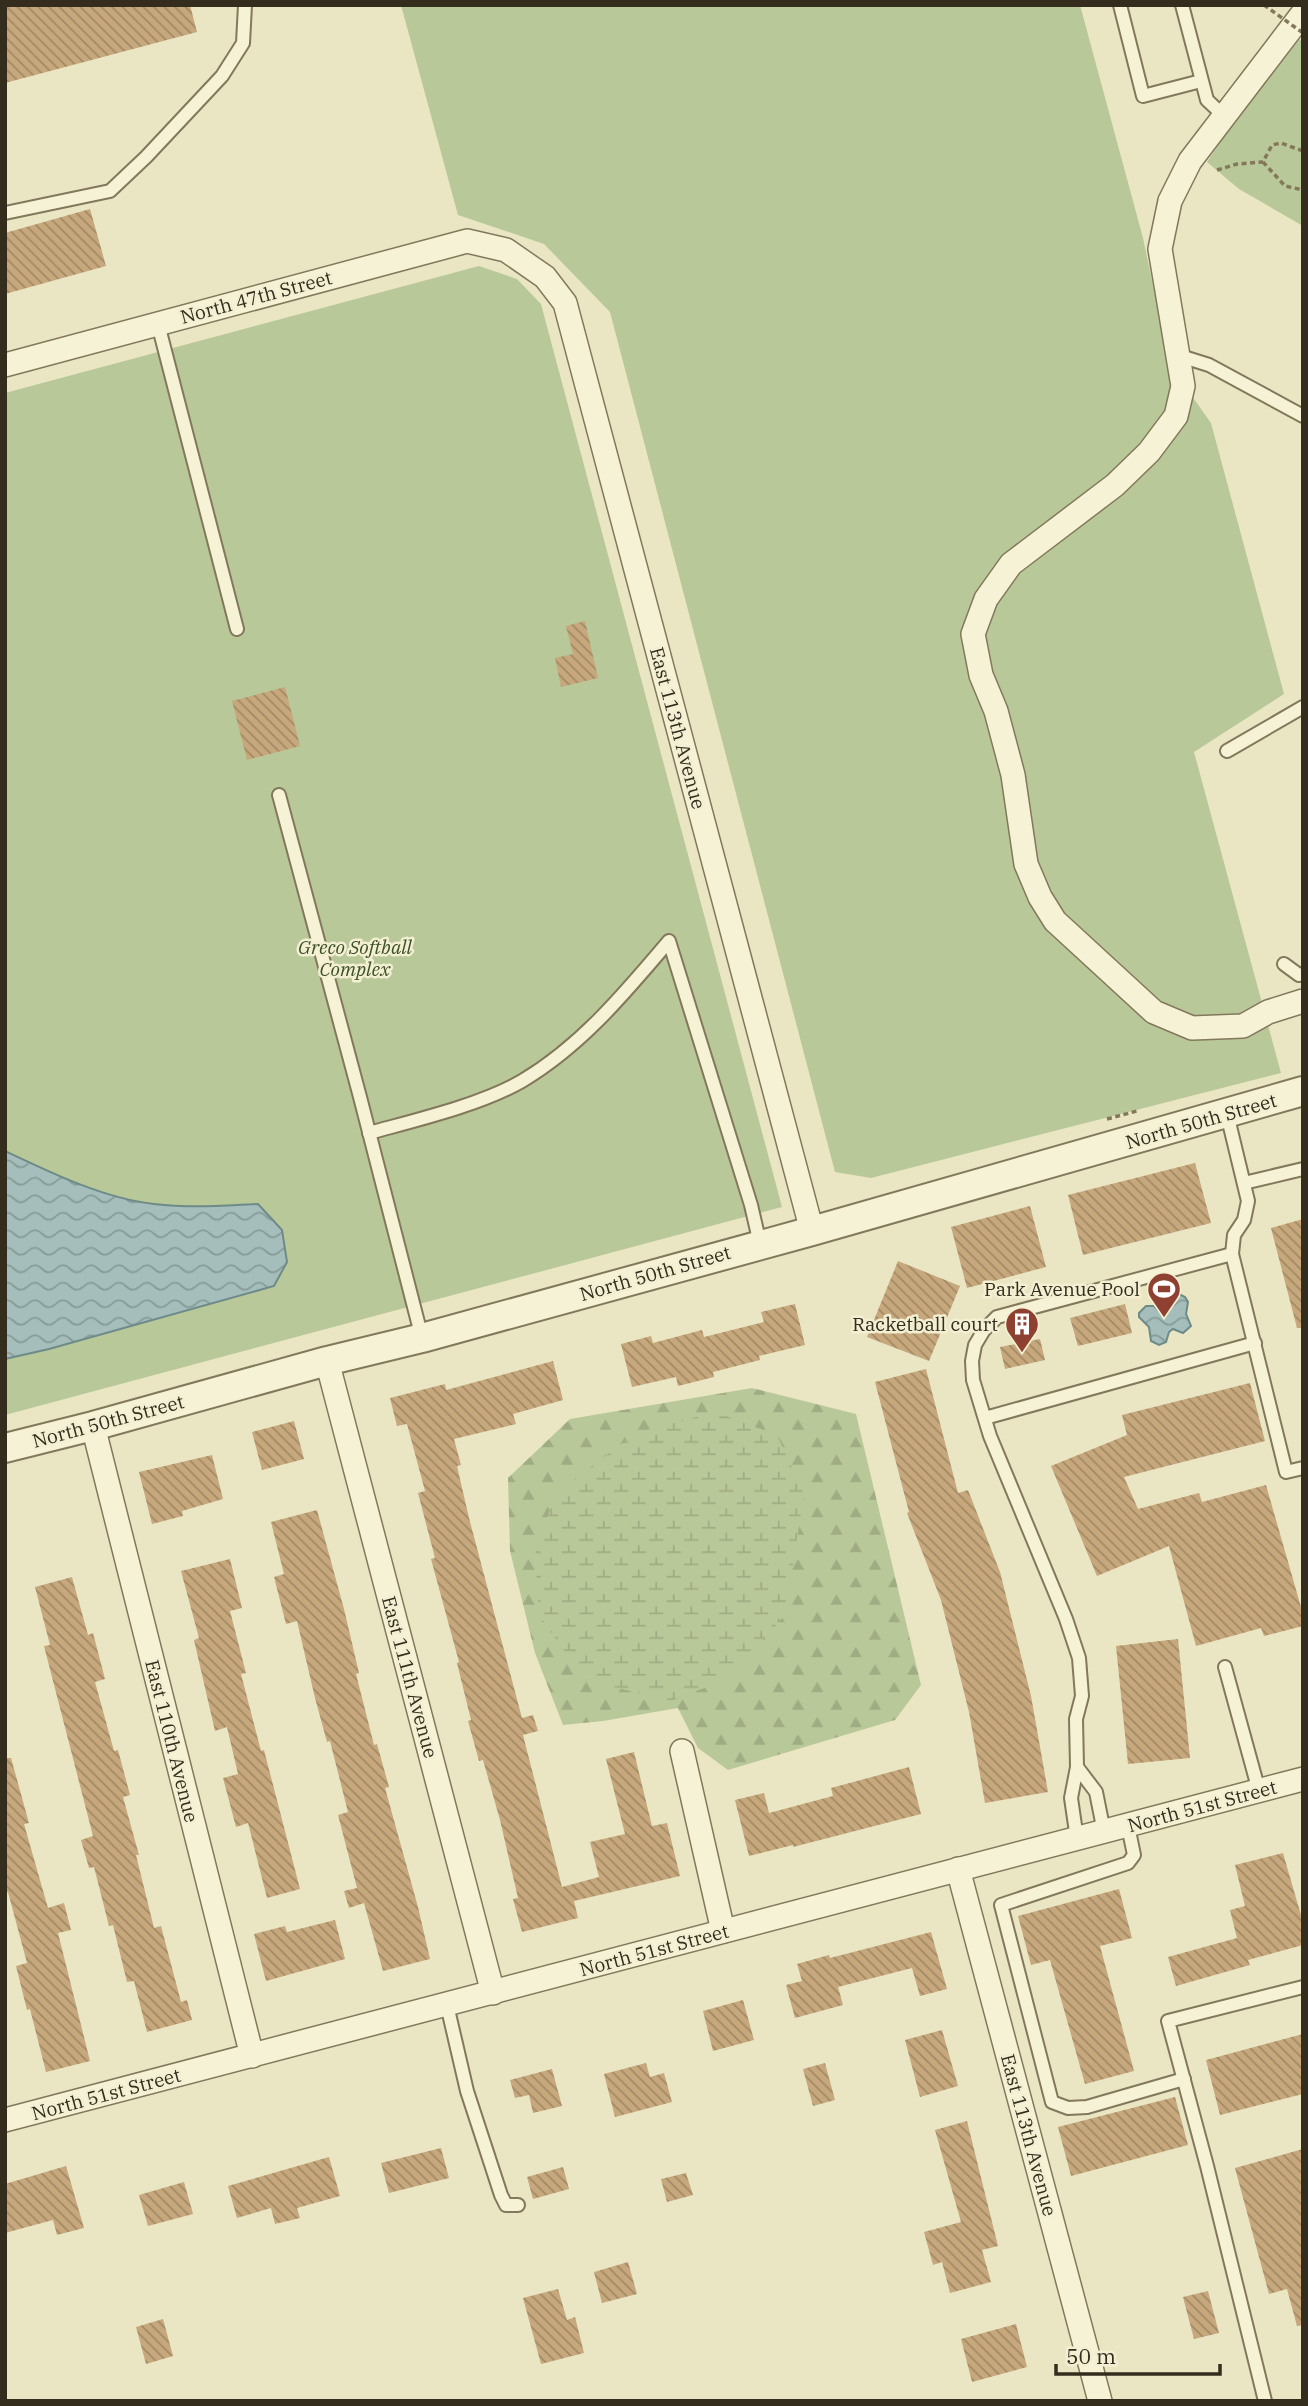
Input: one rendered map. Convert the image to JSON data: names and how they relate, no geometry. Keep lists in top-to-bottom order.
{
  "streets": {
    "street": [
      "North 47th Street",
      "East 113th Avenue",
      "North 50th Street",
      "East 111th Avenue",
      "East 110th Avenue",
      "North 51st Street"
    ]
  },
  "crossings": [
    ["North 47th Street", "East 113th Avenue"],
    ["East 113th Avenue", "North 50th Street"],
    ["East 113th Avenue", "North 51st Street"],
    ["North 50th Street", "East 111th Avenue"],
    ["North 50th Street", "East 110th Avenue"],
    ["East 111th Avenue", "North 51st Street"],
    ["East 110th Avenue", "North 51st Street"]
  ],
  "parks": ["Greco Softball Complex"],
  "places": {
    "sports": ["Park Avenue Pool"],
    "building": ["Racketball court"]
  },
  "scale_bar": "50 m"
}
